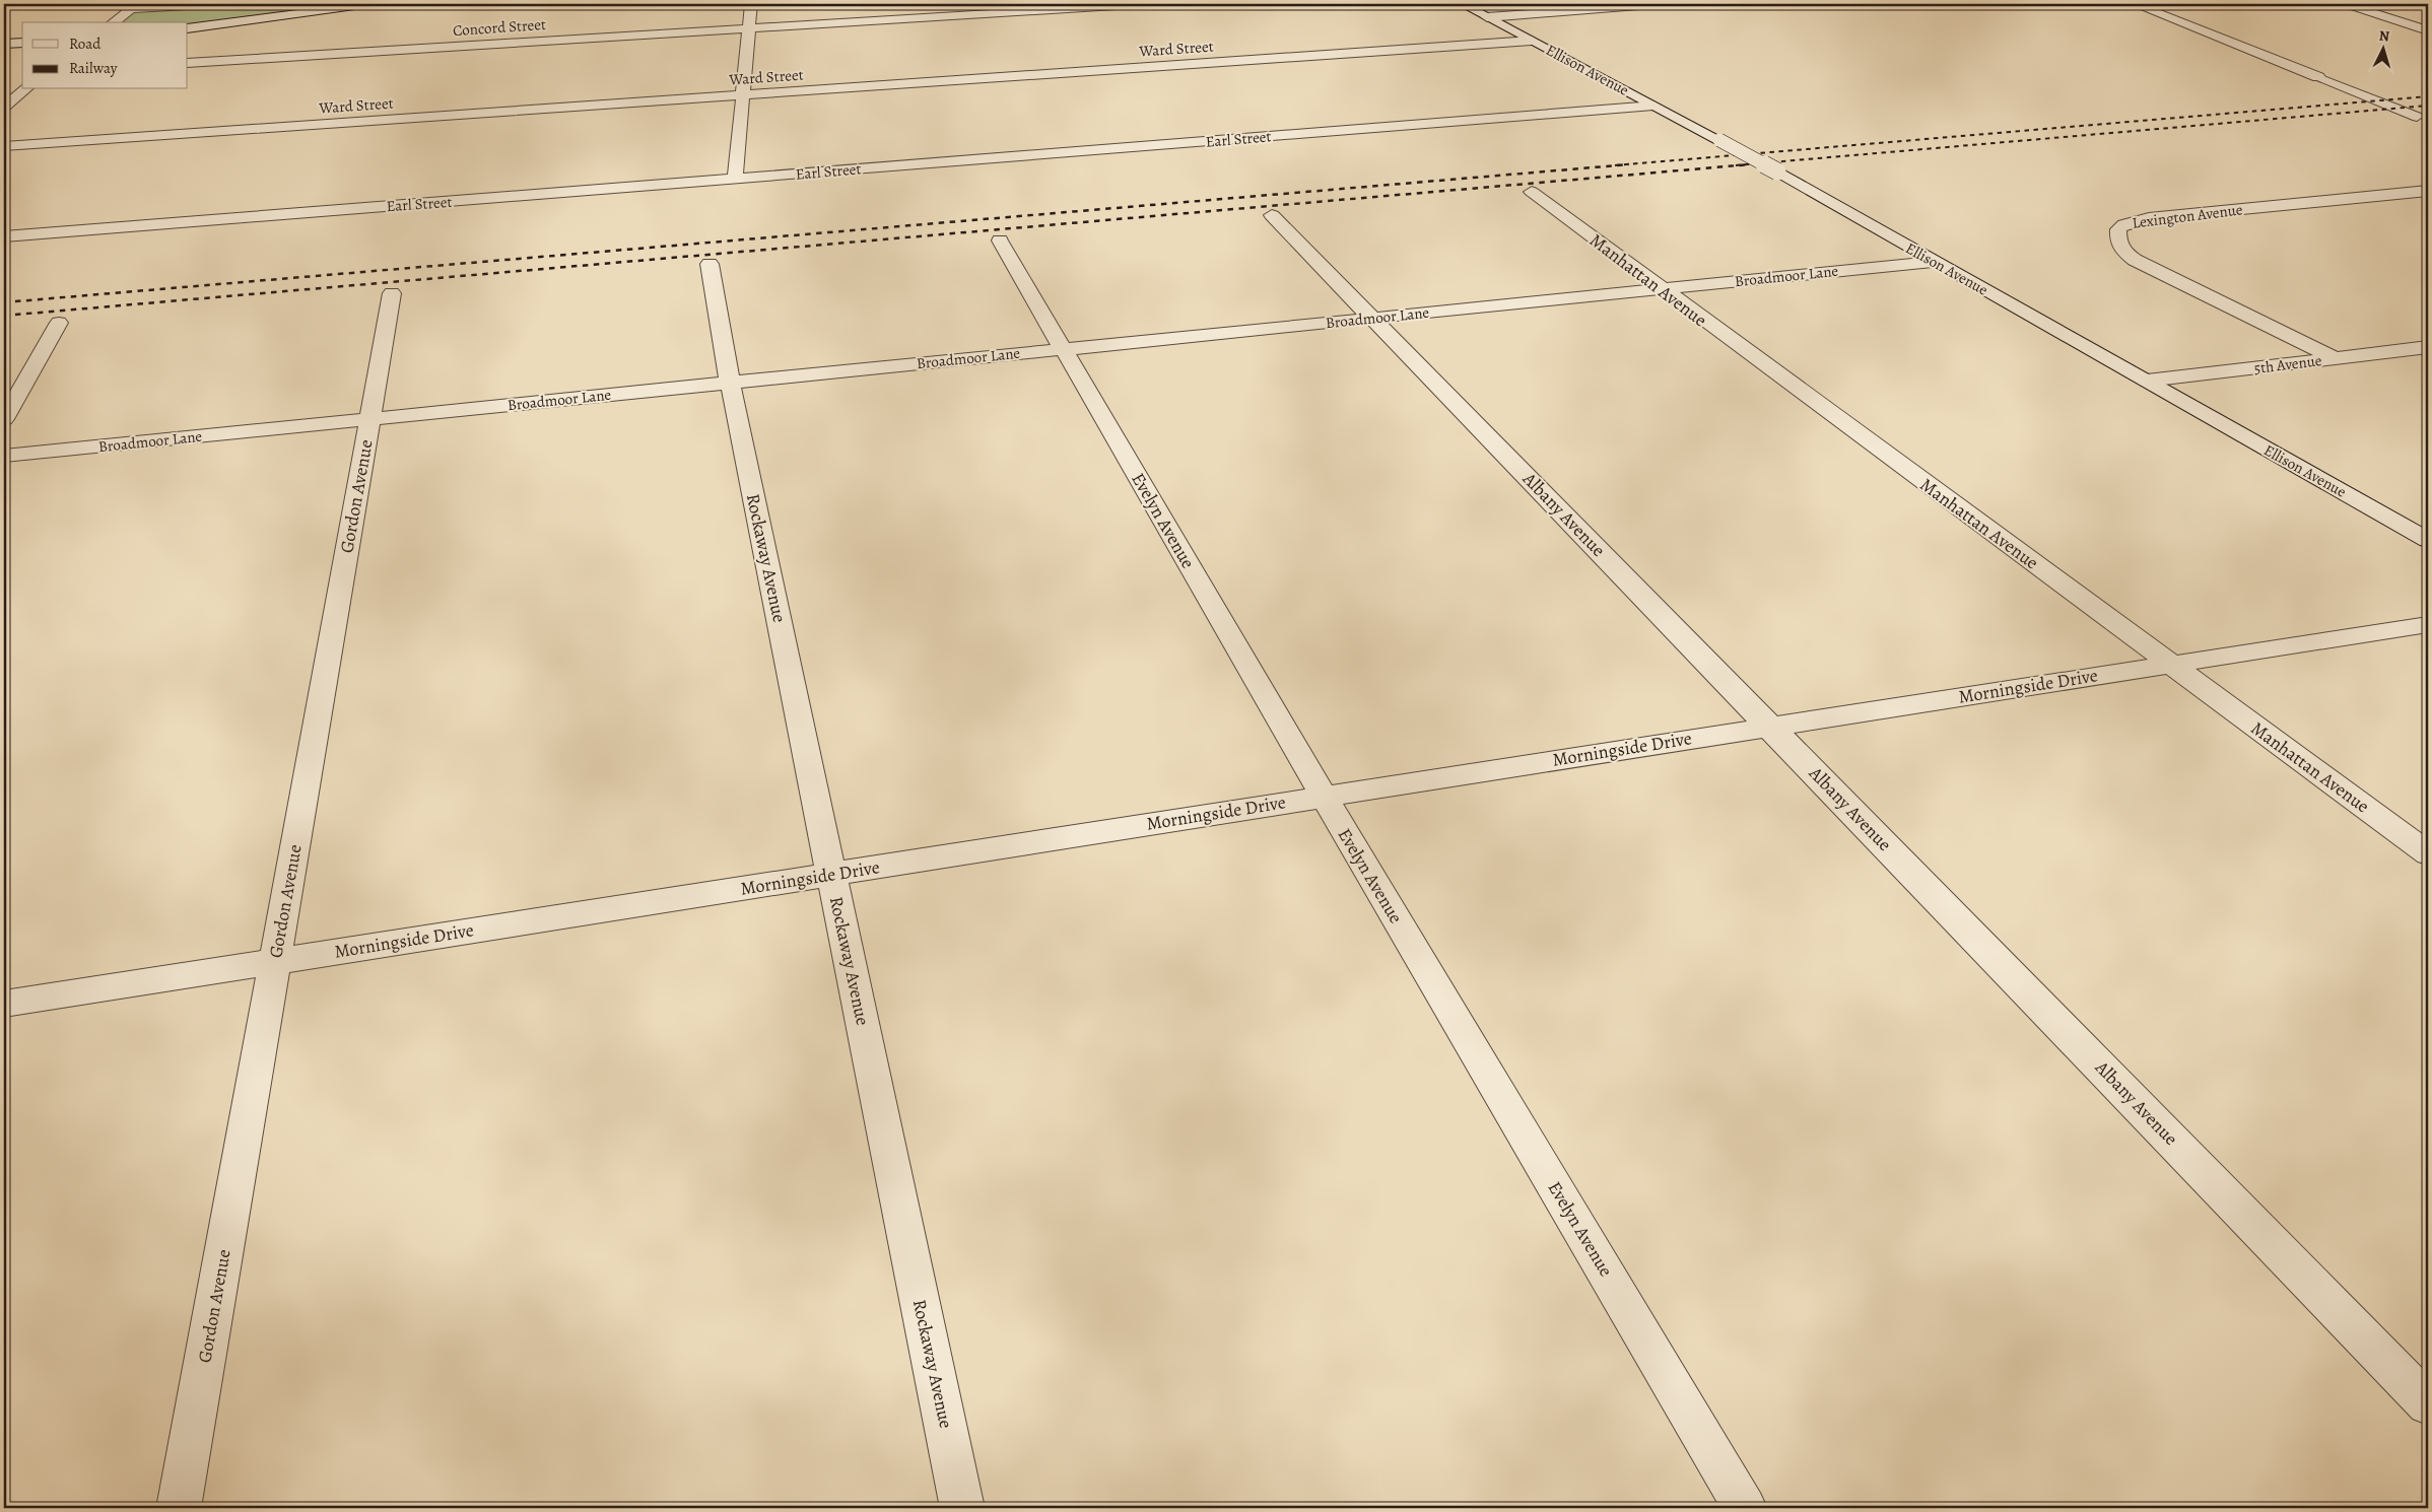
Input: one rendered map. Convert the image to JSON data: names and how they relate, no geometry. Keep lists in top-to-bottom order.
{
  "streets": {
    "street": [
      "Concord Street",
      "Ward Street",
      "Ellison Avenue",
      "Earl Street",
      "Lexington Avenue",
      "Broadmoor Lane",
      "Manhattan Avenue",
      "5th Avenue",
      "Gordon Avenue",
      "Albany Avenue",
      "Evelyn Avenue",
      "Rockaway Avenue",
      "Morningside Drive"
    ]
  },
  "crossings": [
    ["Ward Street", "Ellison Avenue"],
    ["Ellison Avenue", "Earl Street"],
    ["Ellison Avenue", "Broadmoor Lane"],
    ["Ellison Avenue", "5th Avenue"],
    ["Lexington Avenue", "5th Avenue"],
    ["Broadmoor Lane", "Manhattan Avenue"],
    ["Broadmoor Lane", "Gordon Avenue"],
    ["Broadmoor Lane", "Albany Avenue"],
    ["Broadmoor Lane", "Evelyn Avenue"],
    ["Broadmoor Lane", "Rockaway Avenue"],
    ["Manhattan Avenue", "Morningside Drive"],
    ["Gordon Avenue", "Morningside Drive"],
    ["Albany Avenue", "Morningside Drive"],
    ["Evelyn Avenue", "Morningside Drive"],
    ["Rockaway Avenue", "Morningside Drive"]
  ],
  "legend": ["Road", "Railway"],
  "north": "top"
}
